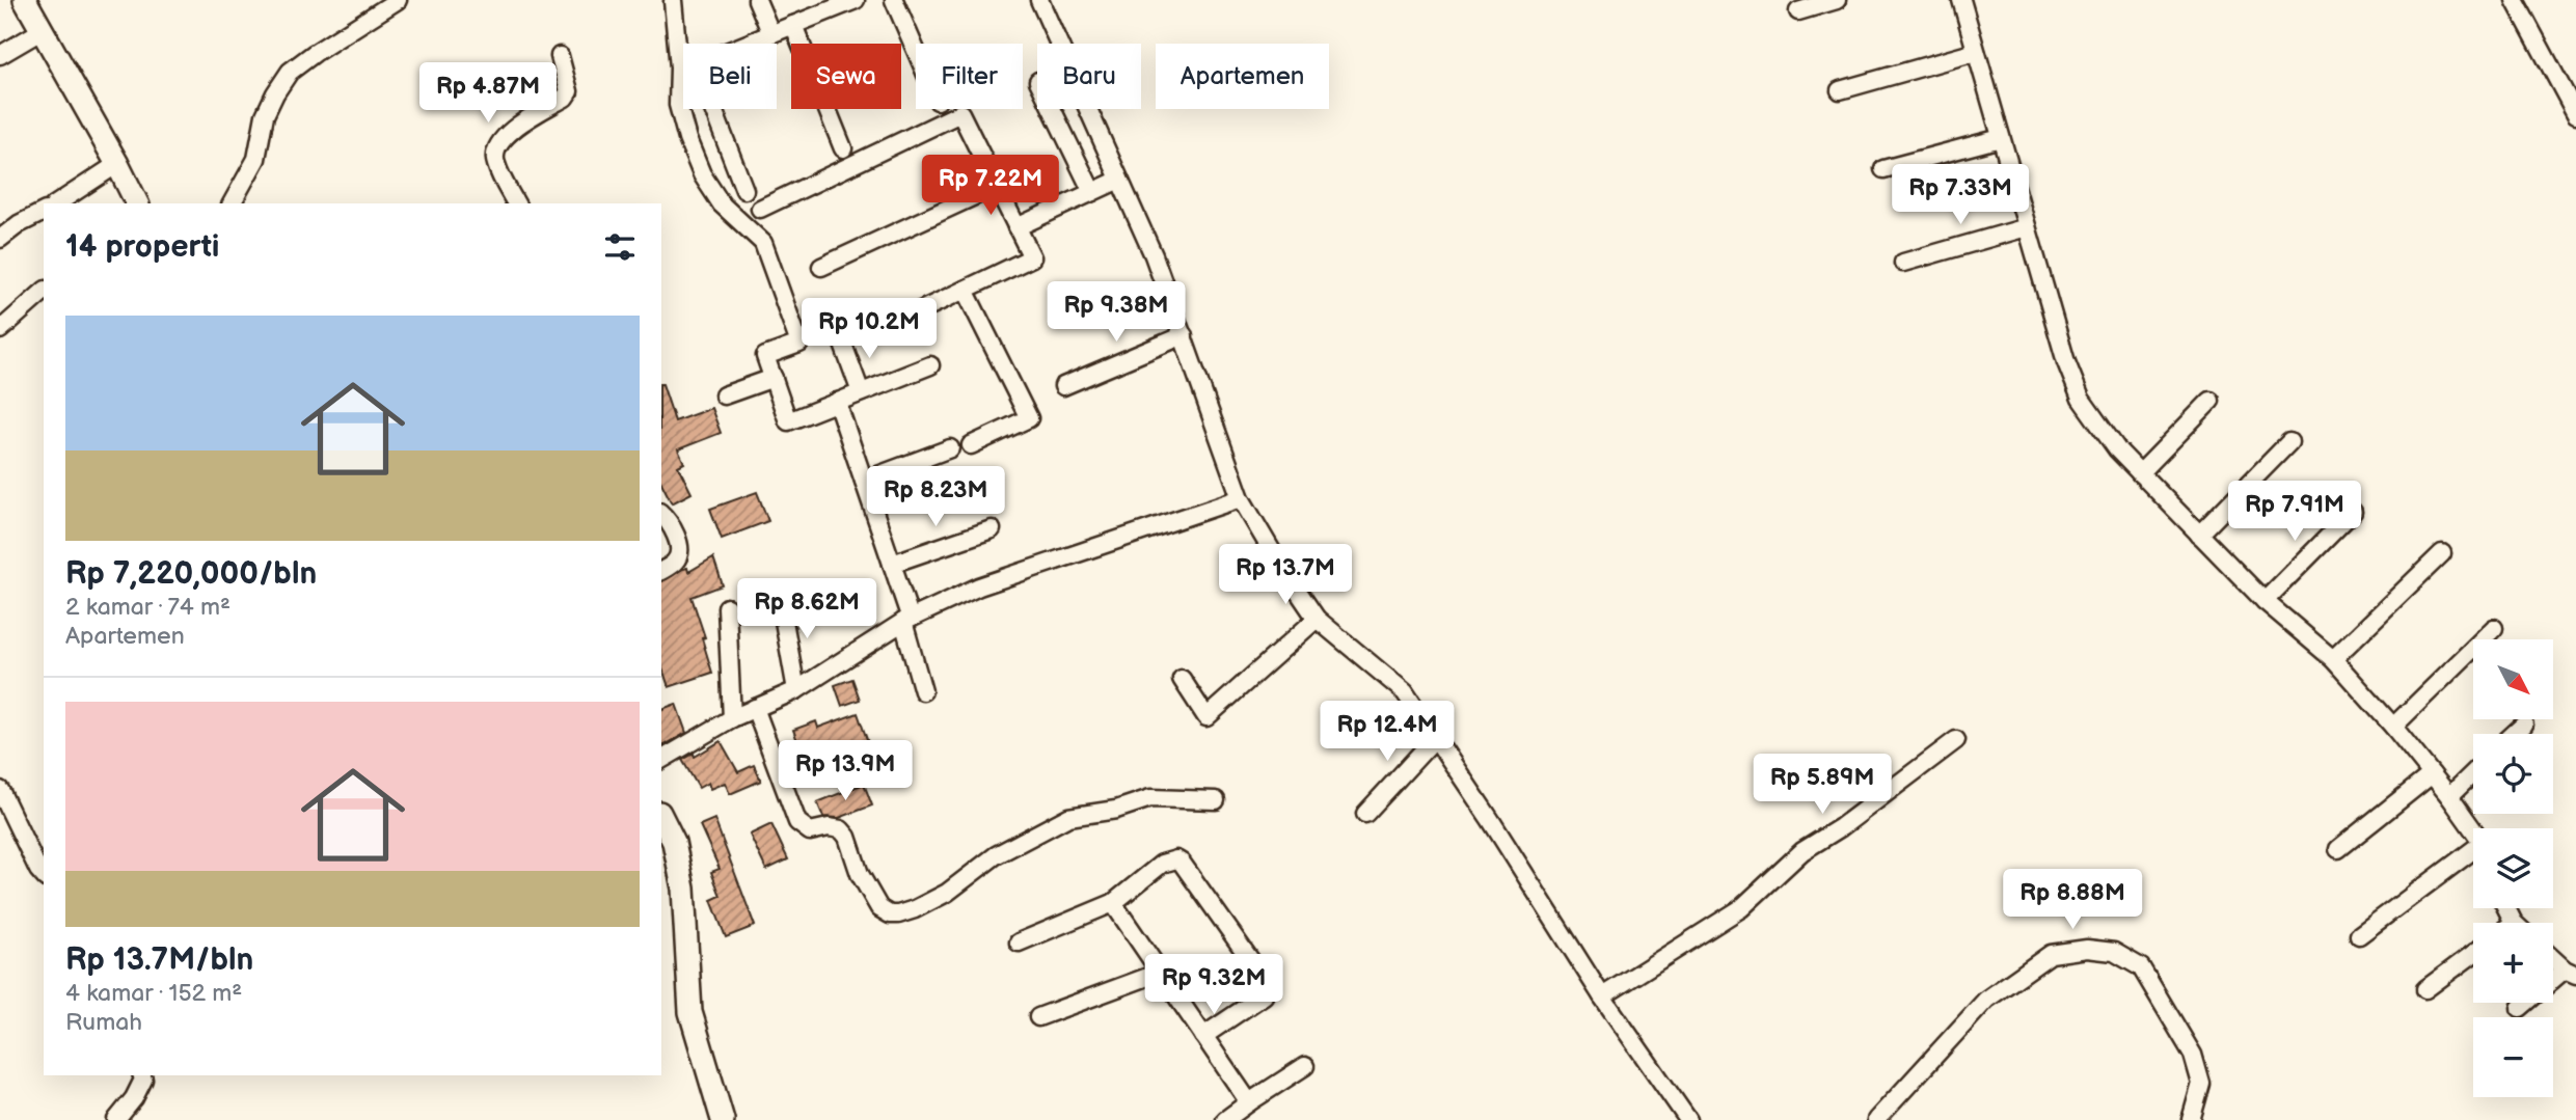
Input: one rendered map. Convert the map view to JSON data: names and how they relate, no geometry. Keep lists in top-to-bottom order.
{
  "north": "bottom right",
  "page": {
    "chip": [
      "Beli",
      "Sewa",
      "Filter",
      "Baru",
      "Apartemen"
    ],
    "price": [
      "Rp 4.87M",
      "Rp 7.22M",
      "Rp 7.33M",
      "Rp 9.38M",
      "Rp 10.2M",
      "Rp 8.23M",
      "Rp 7.91M",
      "Rp 13.7M",
      "Rp 8.62M",
      "Rp 12.4M",
      "Rp 13.9M",
      "Rp 5.89M",
      "Rp 8.88M",
      "Rp 9.32M"
    ],
    "heading": "14 properti",
    "list": [
      {
        "name": "Rp 7,220,000/bln",
        "note": "2 kamar · 74 m² · Apartemen"
      },
      {
        "name": "Rp 13.7M/bln",
        "note": "4 kamar · 152 m² · Rumah"
      }
    ],
    "map_buttons": ["+", "−"]
  }
}
